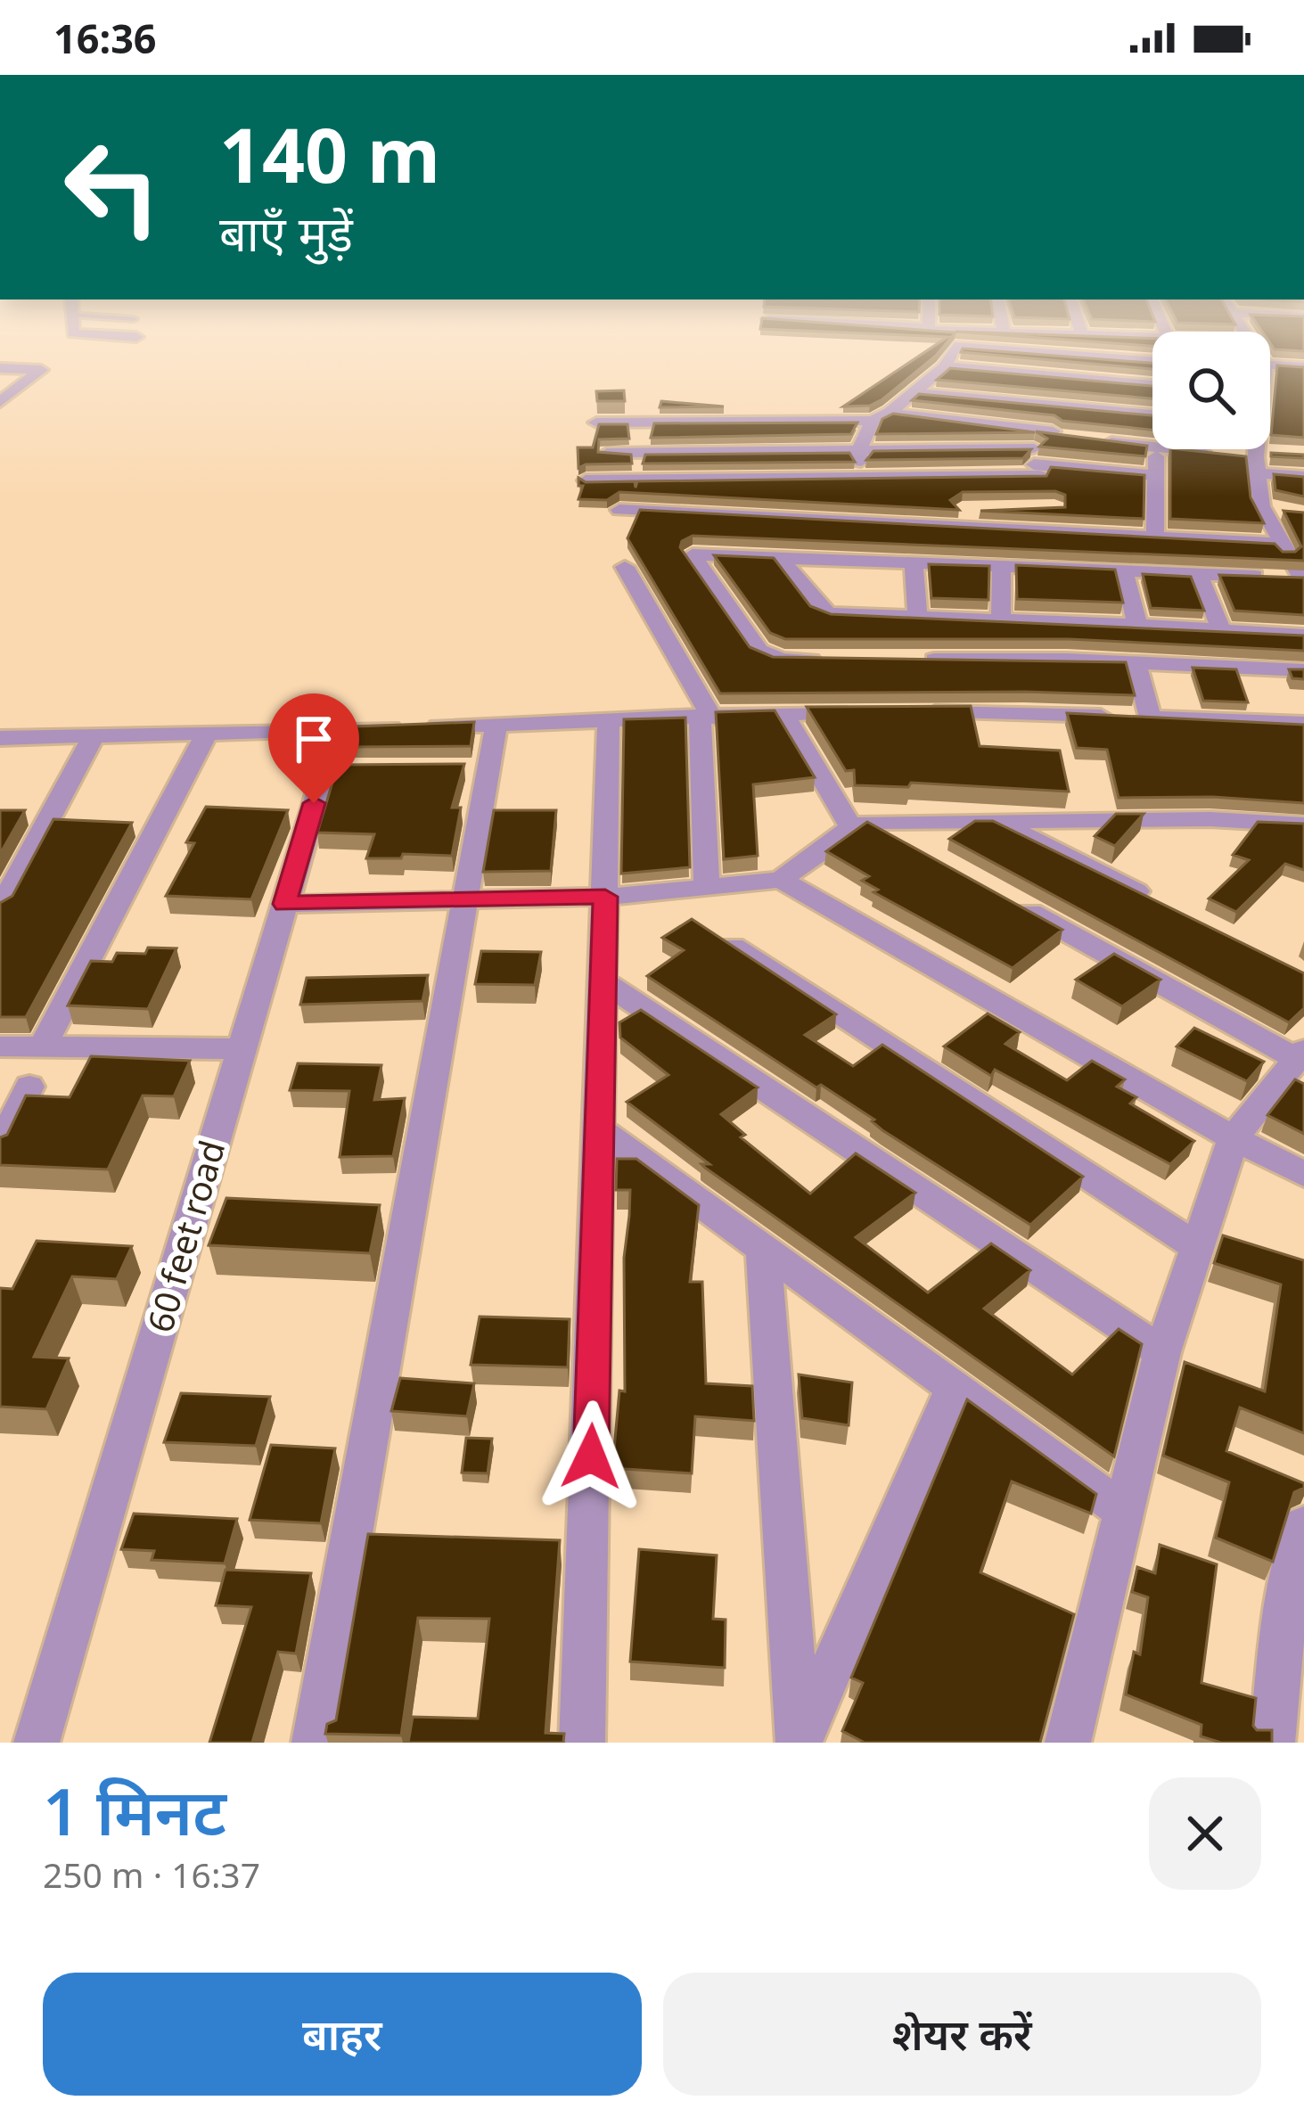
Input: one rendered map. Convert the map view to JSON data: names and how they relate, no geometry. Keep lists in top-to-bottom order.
{
  "streets": {
    "street": ["60 feet road"]
  },
  "page": {
    "status": "16:36",
    "turn": ["140 m", "बाएँ मुड़ें"],
    "heading": ["1 मिनट", "250 m · 16:37"],
    "buttons": ["बाहर", "शेयर करें"]
  }
}
